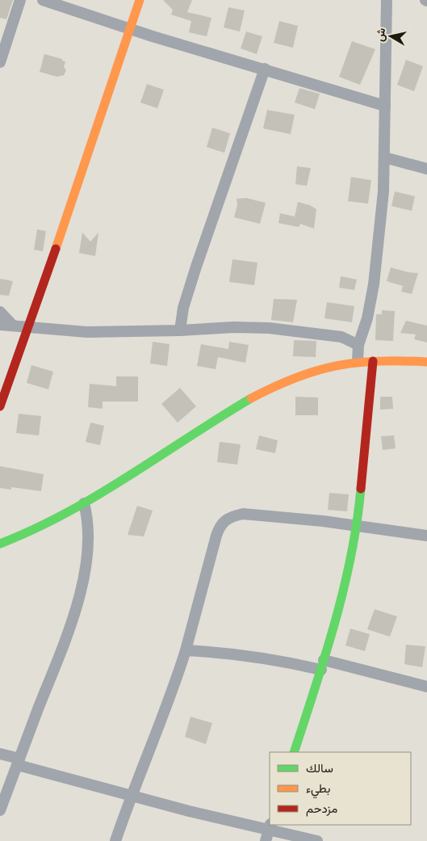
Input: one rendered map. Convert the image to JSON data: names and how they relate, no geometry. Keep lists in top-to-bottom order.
{
  "legend": ["سالك", "بطيء", "مزدحم"],
  "north": "left"
}
